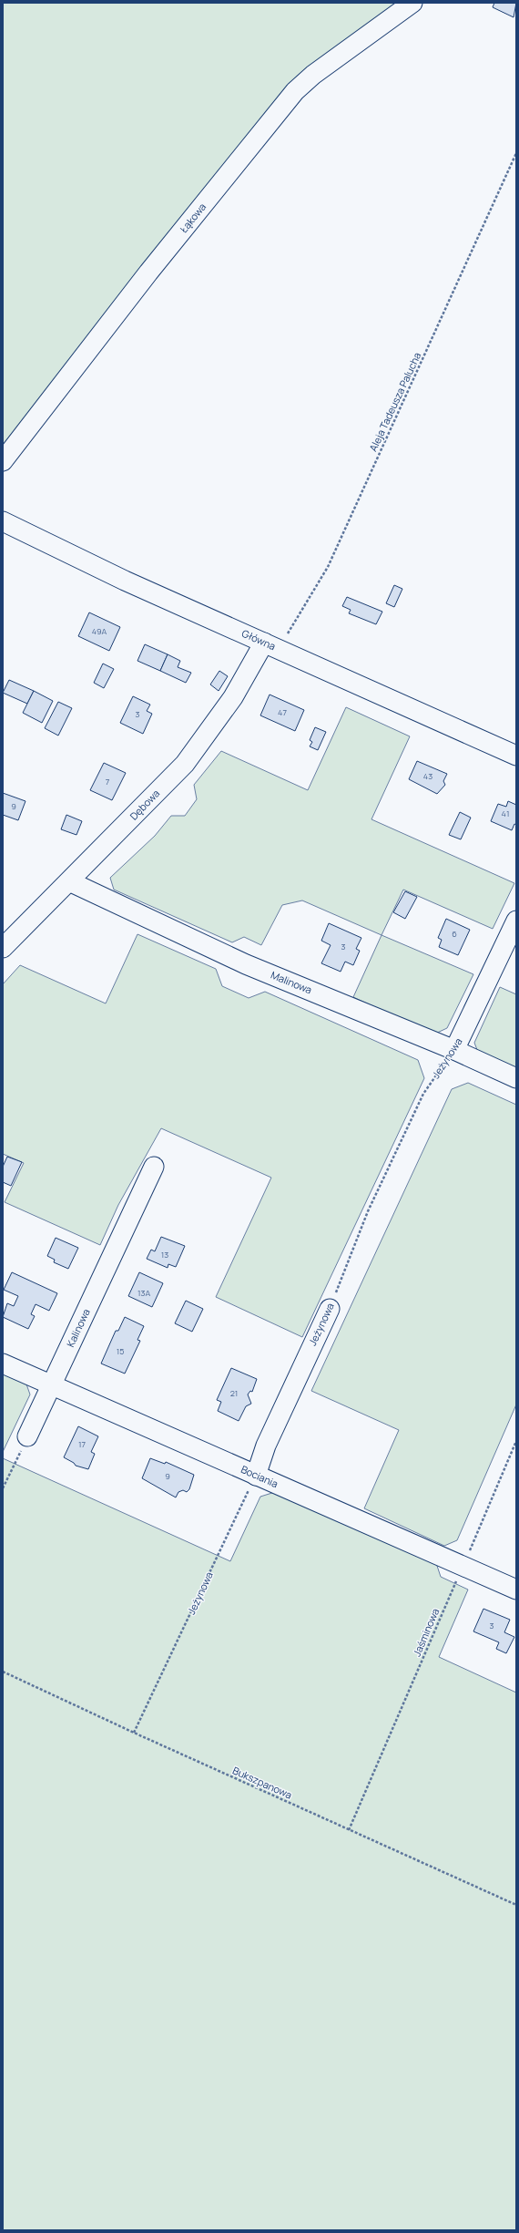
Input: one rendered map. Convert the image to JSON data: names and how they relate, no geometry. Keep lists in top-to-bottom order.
{
  "streets": {
    "street": [
      "Łąkowa",
      "Główna",
      "Dębowa",
      "Malinowa",
      "Jeżynowa",
      "Kalinowa",
      "Bociania"
    ],
    "path": ["Aleja Tadeusza Palucha", "Jaśminowa", "Bukszpanowa"]
  },
  "crossings": [
    ["Aleja Tadeusza Palucha", "Główna"],
    ["Aleja Tadeusza Palucha", "Dębowa"],
    ["Główna", "Dębowa"],
    ["Dębowa", "Malinowa"],
    ["Malinowa", "Jeżynowa"],
    ["Jeżynowa", "Bociania"],
    ["Jeżynowa", "Bukszpanowa"],
    ["Kalinowa", "Bociania"],
    ["Bociania", "Jaśminowa"],
    ["Jaśminowa", "Bukszpanowa"]
  ],
  "house_numbers": [
    "49A",
    "47",
    "3",
    "43",
    "7",
    "9",
    "41",
    "6",
    "3",
    "13",
    "13A",
    "15",
    "21",
    "17",
    "9",
    "3"
  ]
}
